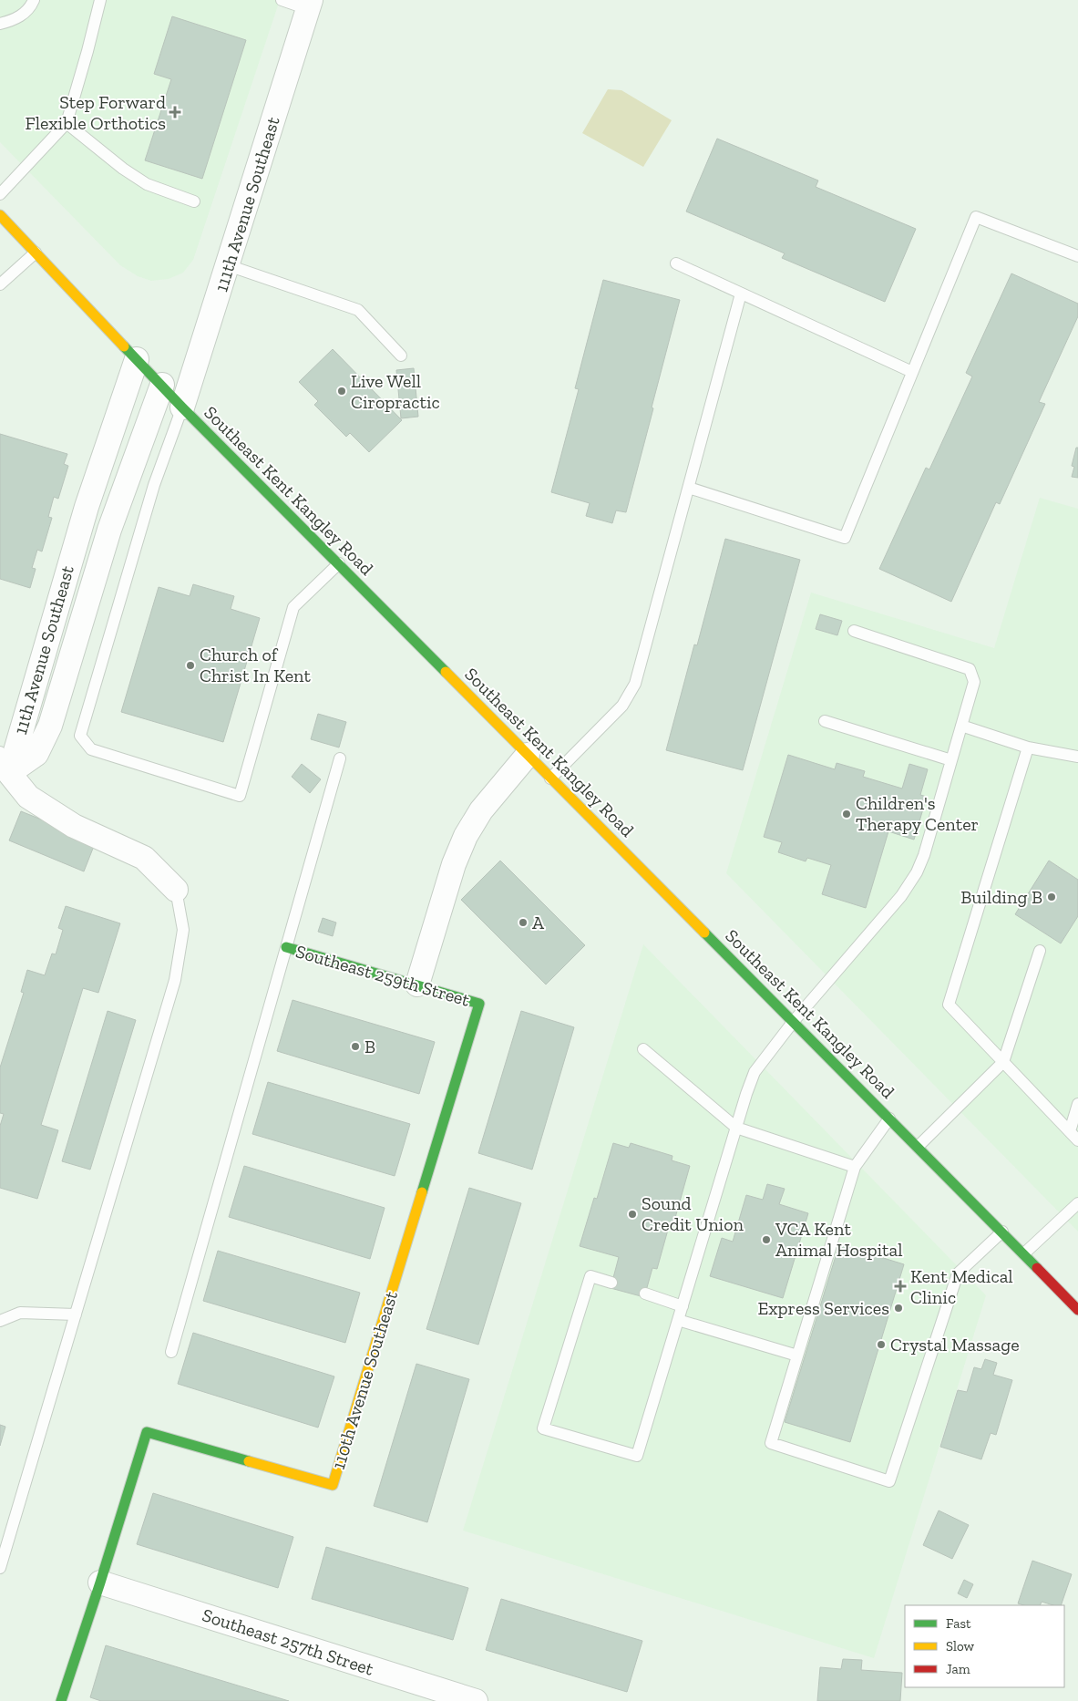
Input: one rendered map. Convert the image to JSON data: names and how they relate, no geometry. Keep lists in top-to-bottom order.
{
  "streets": {
    "main road": ["Southeast Kent Kangley Road", "Southeast 259th Street", "110th Avenue Southeast"],
    "street": ["111th Avenue Southeast", "11th Avenue Southeast", "Southeast 257th Street"]
  },
  "crossings": [
    ["111th Avenue Southeast", "Southeast Kent Kangley Road"],
    ["Southeast Kent Kangley Road", "11th Avenue Southeast"],
    ["Southeast 259th Street", "110th Avenue Southeast"],
    ["110th Avenue Southeast", "Southeast 257th Street"]
  ],
  "places": {
    "health": ["Step Forward Flexible Orthotics", "Kent Medical Clinic"],
    "other": [
      "Live Well Ciropractic",
      "Church of Christ In Kent",
      "Children's Therapy Center",
      "Building B",
      "A",
      "B",
      "Sound Credit Union",
      "VCA Kent Animal Hospital",
      "Express Services",
      "Crystal Massage"
    ]
  },
  "legend": ["Fast", "Slow", "Jam"]
}
